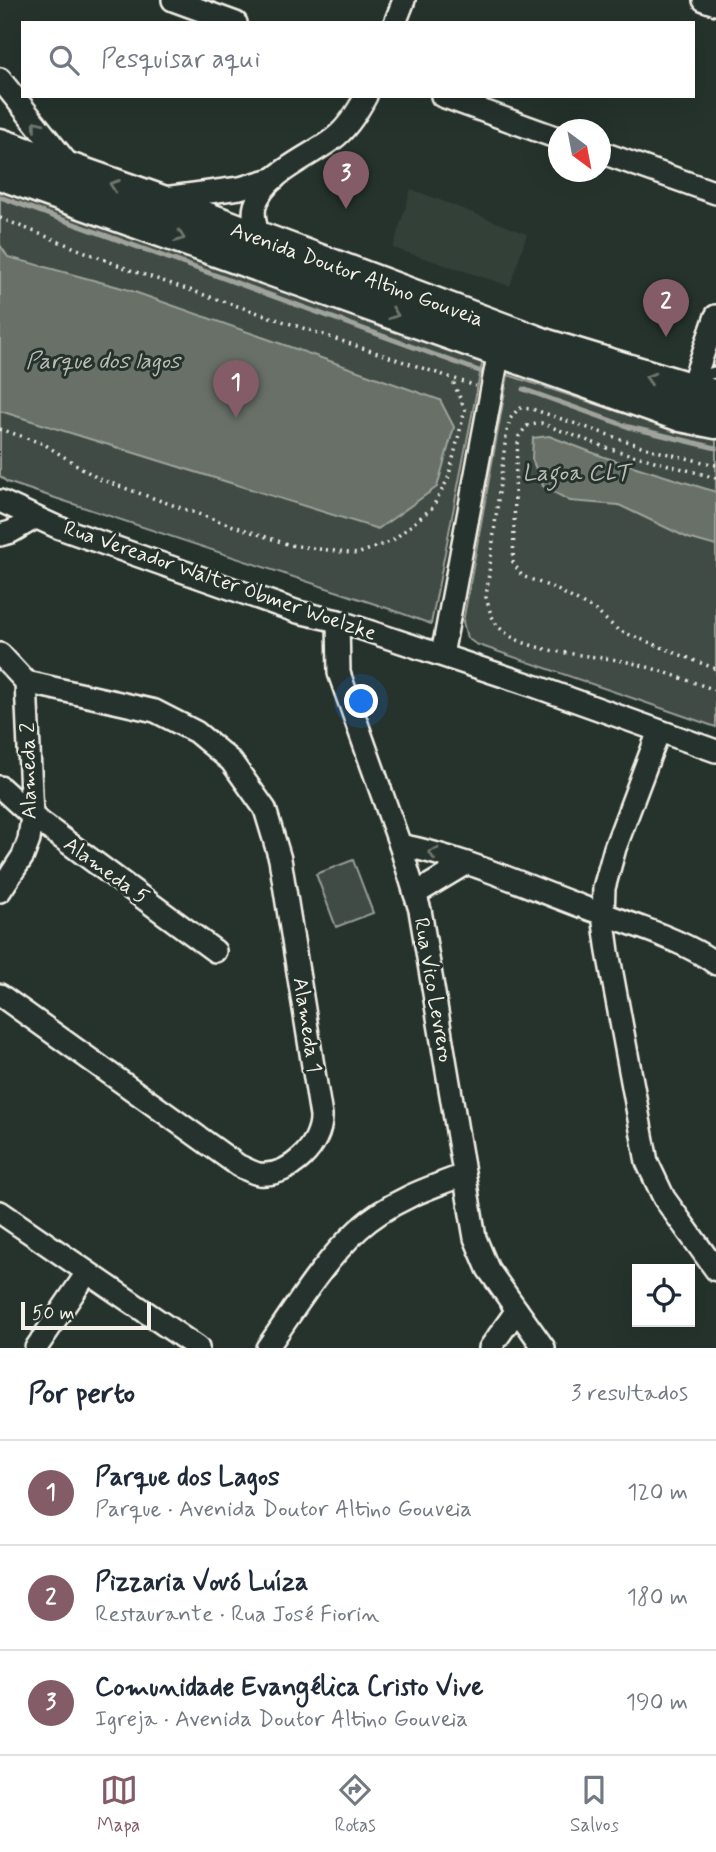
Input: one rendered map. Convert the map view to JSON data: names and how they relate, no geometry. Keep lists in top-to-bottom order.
{
  "streets": {
    "main road": ["Avenida Doutor Altino Gouveia"],
    "street": [
      "Rua Vereador Walter Obmer Woelzke",
      "Alameda 2",
      "Alameda 5",
      "Rua Vico Levrero",
      "Alameda 1"
    ]
  },
  "crossings": [
    ["Rua Vereador Walter Obmer Woelzke", "Rua Vico Levrero"],
    ["Alameda 2", "Alameda 5"],
    ["Alameda 2", "Alameda 1"]
  ],
  "water": ["Parque dos lagos", "Lagoa CLT"],
  "scale_bar": "50 m",
  "north": "bottom right",
  "page": {
    "search": "Pesquisar aqui",
    "pins": ["3", "2", "1"],
    "scale": "50 m",
    "heading": ["Por perto", "3 resultados"],
    "list": [
      {
        "mark": "1",
        "name": "Parque dos Lagos",
        "note": "Parque · Avenida Doutor Altino Gouveia",
        "value": "120 m"
      },
      {
        "mark": "2",
        "name": "Pizzaria Vovó Luíza",
        "note": "Restaurante · Rua José Fiorin",
        "value": "180 m"
      },
      {
        "mark": "3",
        "name": "Comunidade Evangélica Cristo Vive",
        "note": "Igreja · Avenida Doutor Altino Gouveia",
        "value": "190 m"
      }
    ],
    "nav": ["Mapa", "Rotas", "Salvos"]
  }
}
